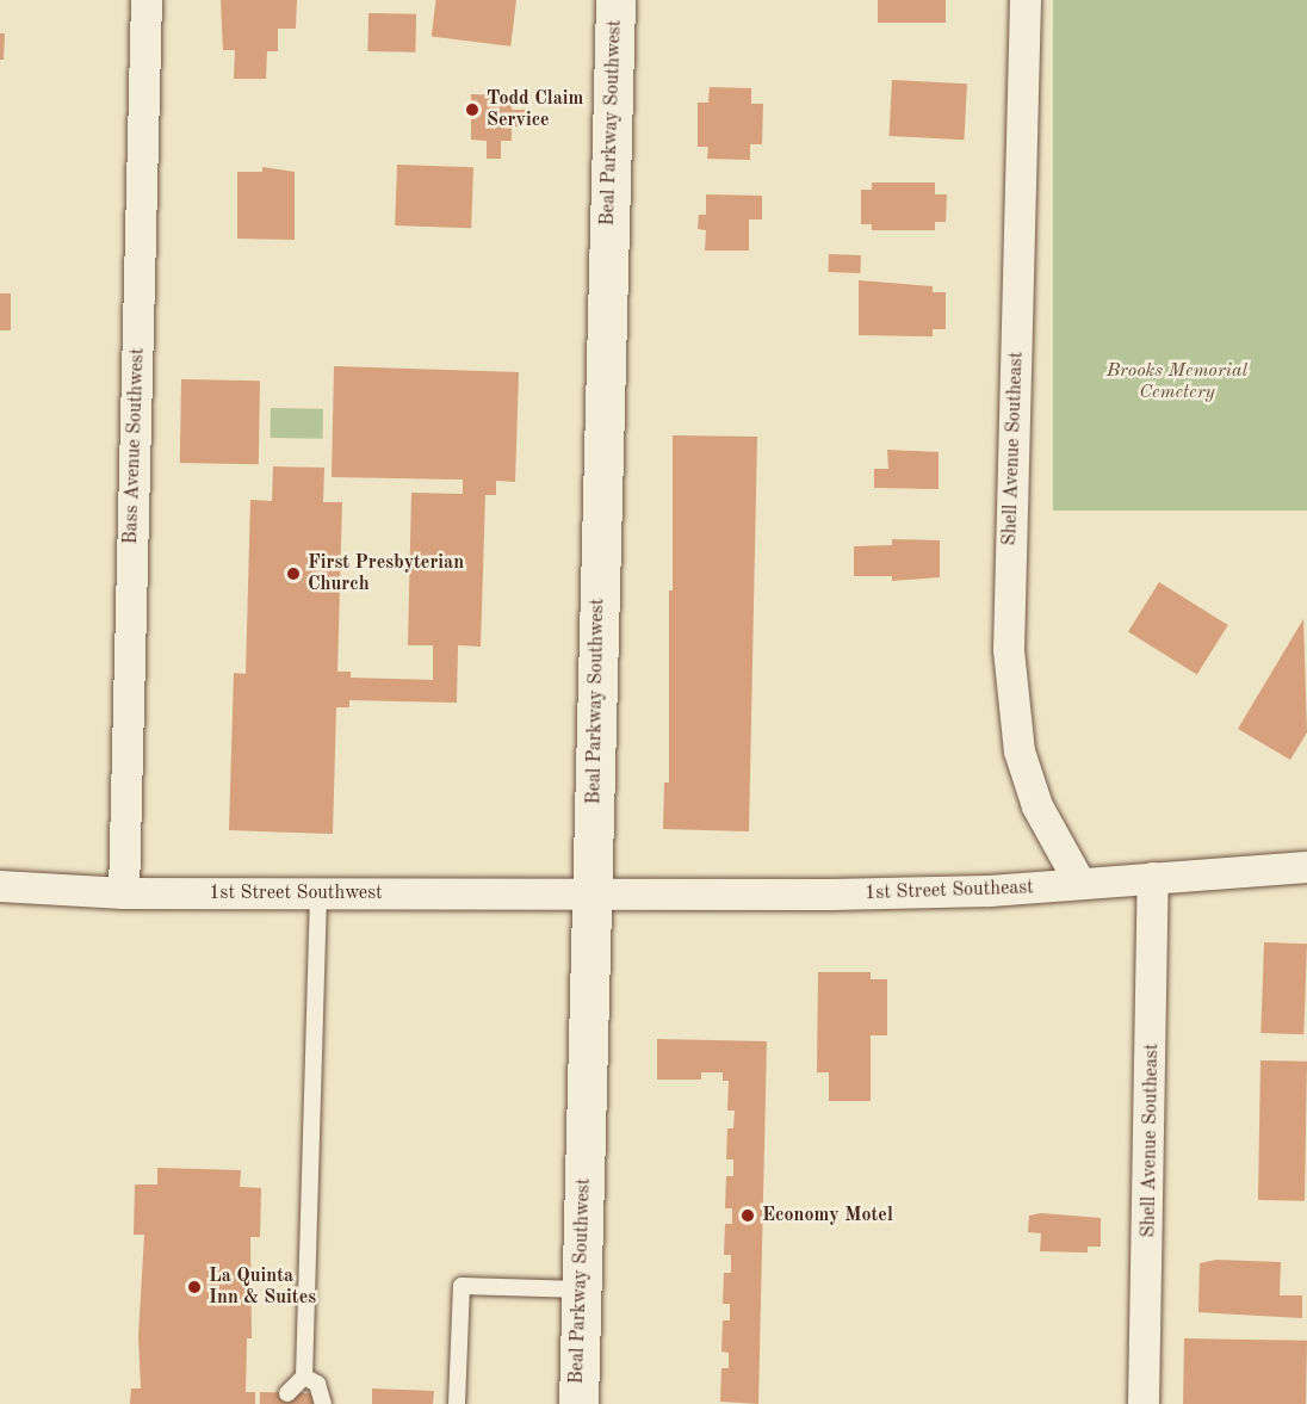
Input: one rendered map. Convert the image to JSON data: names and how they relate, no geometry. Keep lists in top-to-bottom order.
{
  "streets": {
    "main road": ["Beal Parkway Southwest"],
    "street": [
      "Bass Avenue Southwest",
      "Shell Avenue Southeast",
      "1st Street Southeast",
      "1st Street Southwest"
    ]
  },
  "crossings": [
    ["Beal Parkway Southwest", "1st Street Southeast"],
    ["Beal Parkway Southwest", "1st Street Southwest"],
    ["Bass Avenue Southwest", "1st Street Southwest"],
    ["Shell Avenue Southeast", "1st Street Southeast"],
    ["1st Street Southeast", "1st Street Southwest"]
  ],
  "parks": ["Brooks Memorial Cemetery"],
  "places": [
    "Todd Claim Service",
    "First Presbyterian Church",
    "Economy Motel",
    "La Quinta Inn & Suites"
  ]
}
